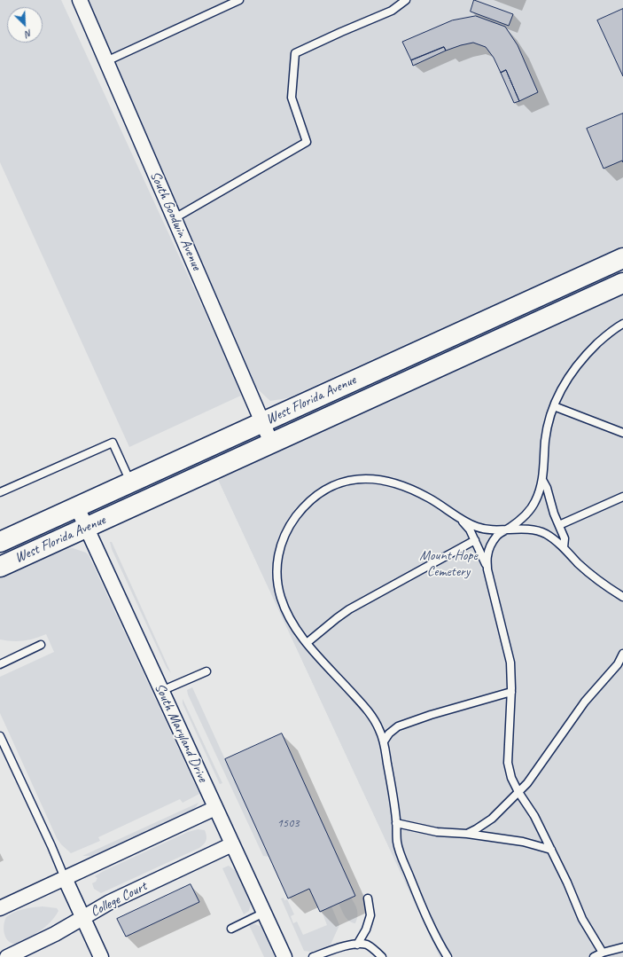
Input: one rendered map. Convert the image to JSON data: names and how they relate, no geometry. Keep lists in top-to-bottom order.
{
  "streets": {
    "main road": ["West Florida Avenue"],
    "street": ["South Goodwin Avenue", "South Maryland Drive", "College Court"]
  },
  "crossings": [
    ["South Goodwin Avenue", "West Florida Avenue"],
    ["West Florida Avenue", "South Maryland Drive"],
    ["South Maryland Drive", "College Court"]
  ],
  "parks": ["Mount Hope Cemetery"],
  "house_numbers": ["1503"],
  "north": "bottom right"
}
